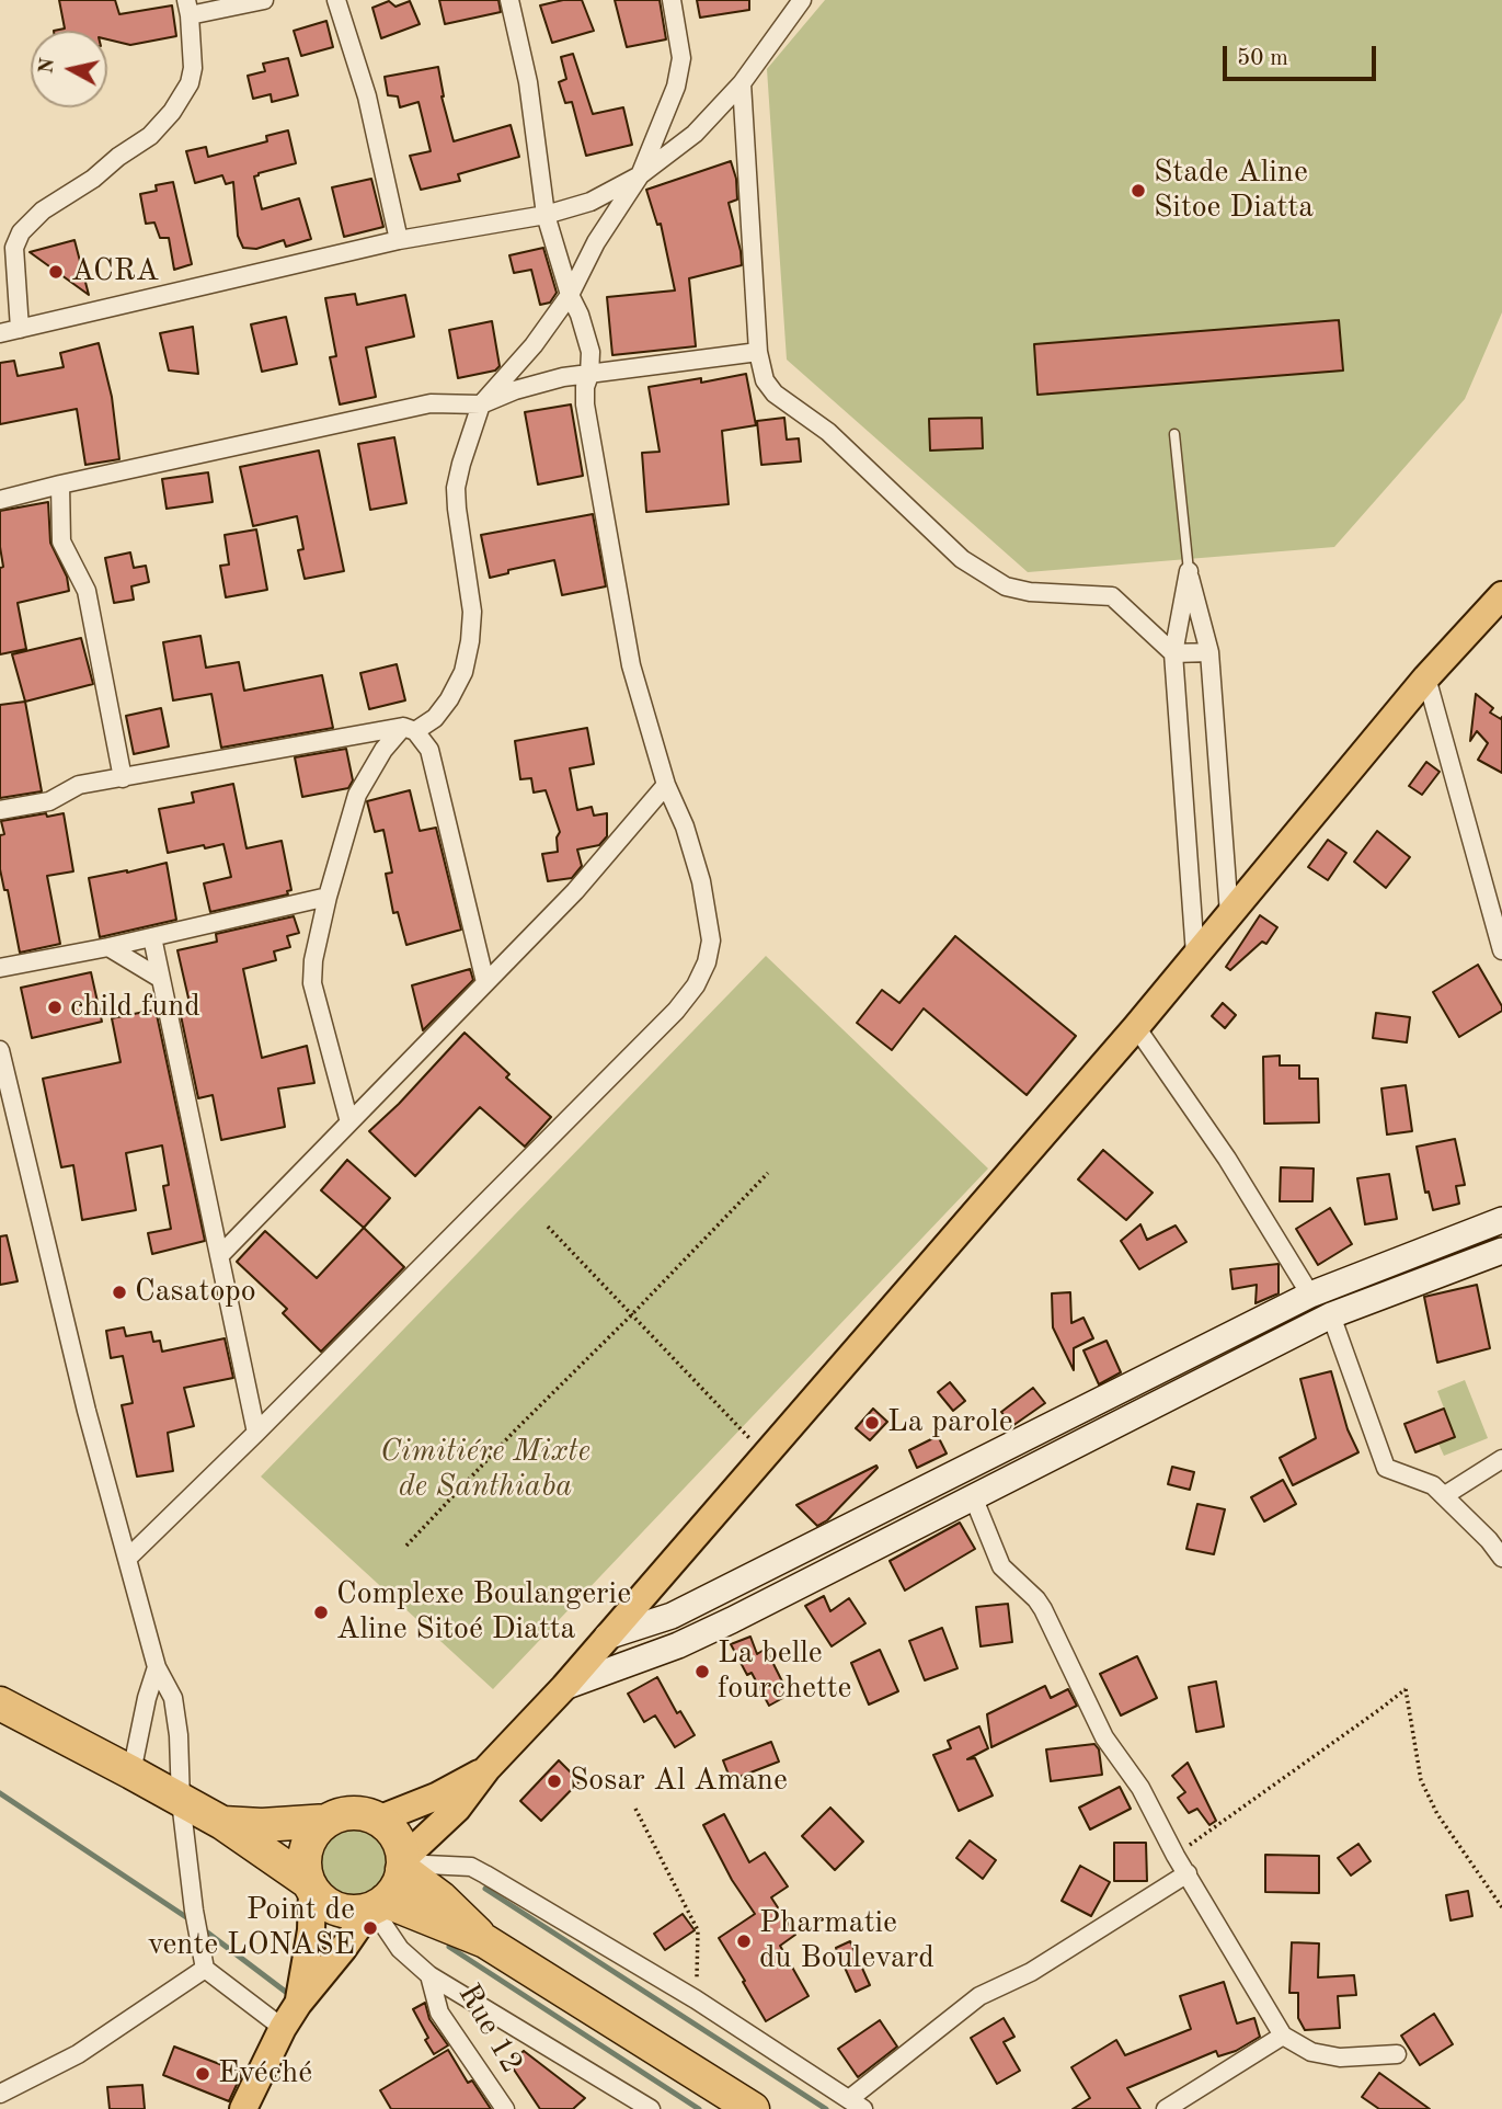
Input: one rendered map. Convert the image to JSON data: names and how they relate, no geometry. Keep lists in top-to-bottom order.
{
  "streets": {
    "street": ["Rue 12"]
  },
  "parks": ["Cimitiére Mixte de Santhiaba"],
  "places": [
    "Stade Aline Sitoe Diatta",
    "ACRA",
    "child fund",
    "Casatopo",
    "La parole",
    "Complexe Boulangerie Aline Sitoé Diatta",
    "La belle fourchette",
    "Sosar Al Amane",
    "Point de vente LONASE",
    "Pharmatie du Boulevard",
    "Evéché"
  ],
  "scale_bar": "50 m",
  "north": "left"
}
